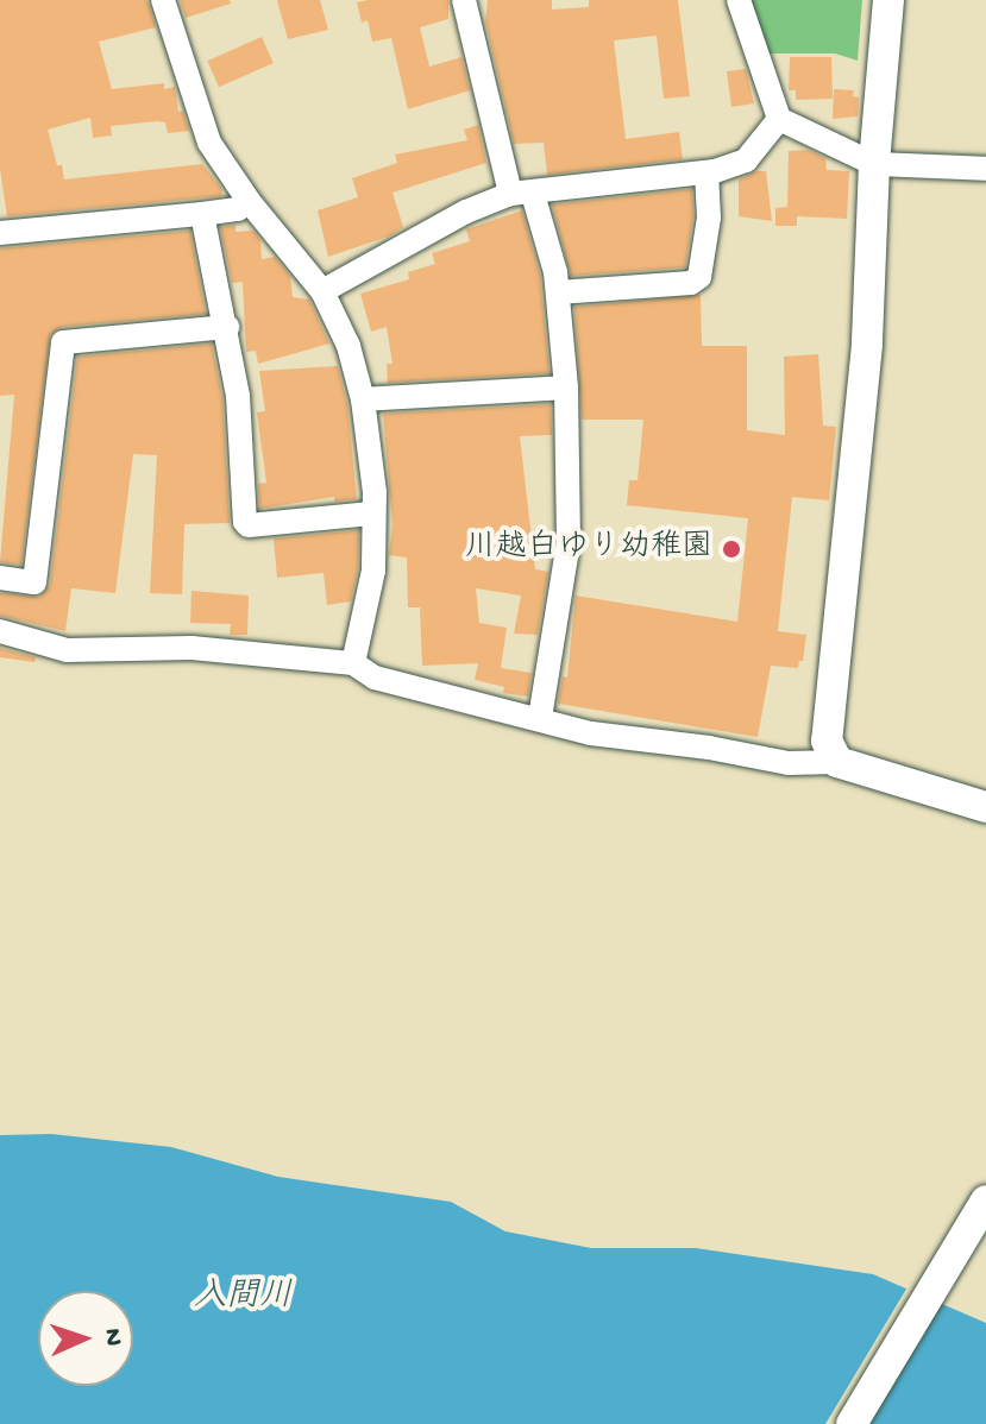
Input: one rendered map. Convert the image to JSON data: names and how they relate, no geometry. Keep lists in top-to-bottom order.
{
  "water": ["入間川"],
  "places": ["川越白ゆり幼稚園"],
  "north": "right"
}
